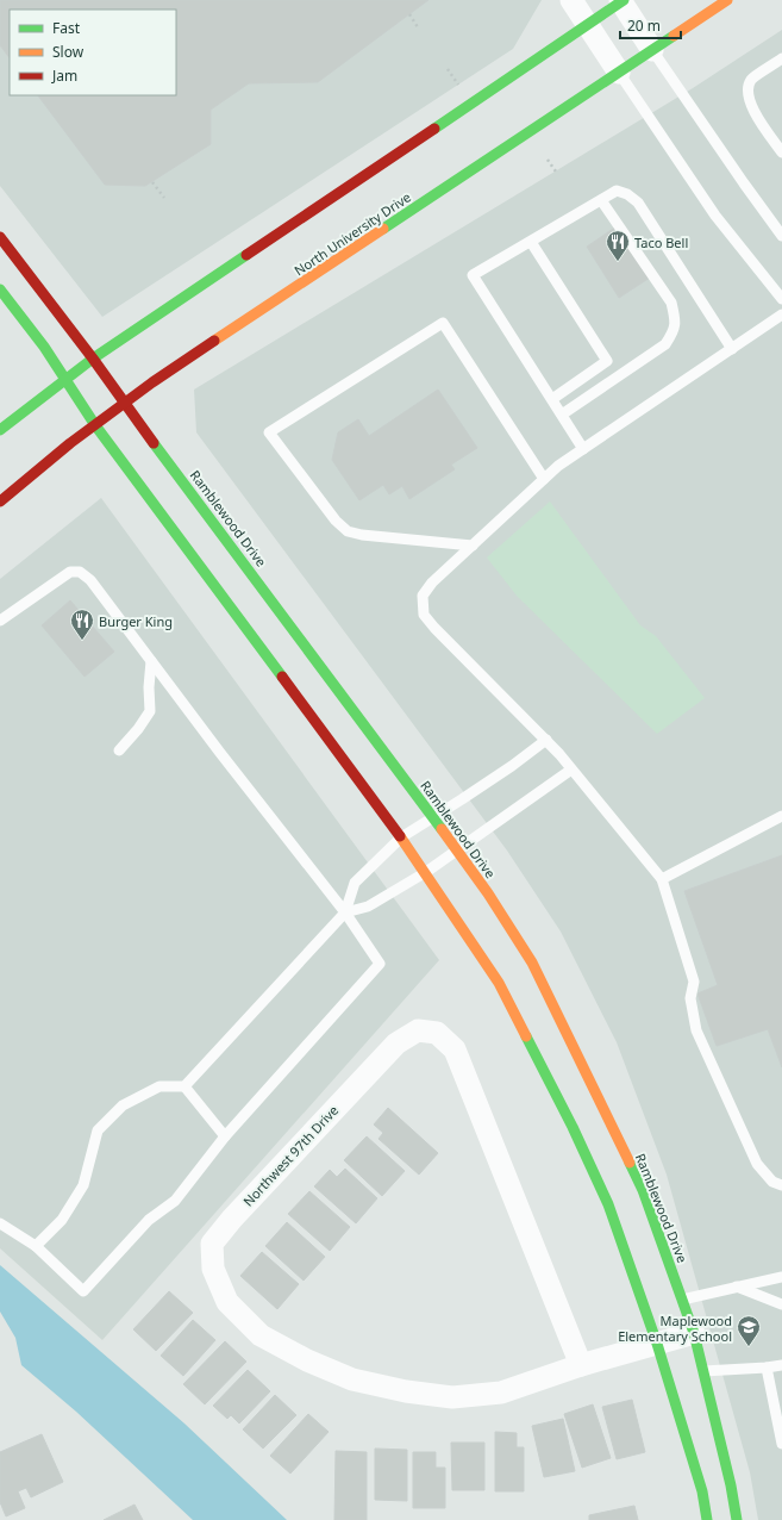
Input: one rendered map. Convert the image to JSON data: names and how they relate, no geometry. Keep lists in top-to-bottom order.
{
  "streets": {
    "street": ["North University Drive", "Ramblewood Drive", "Northwest 97th Drive"]
  },
  "crossings": [
    ["North University Drive", "Ramblewood Drive"],
    ["Ramblewood Drive", "Northwest 97th Drive"]
  ],
  "places": {
    "restaurant": ["Taco Bell", "Burger King"],
    "school or university": ["Maplewood Elementary School"]
  },
  "legend": ["Fast", "Slow", "Jam"],
  "scale_bar": "20 m"
}
